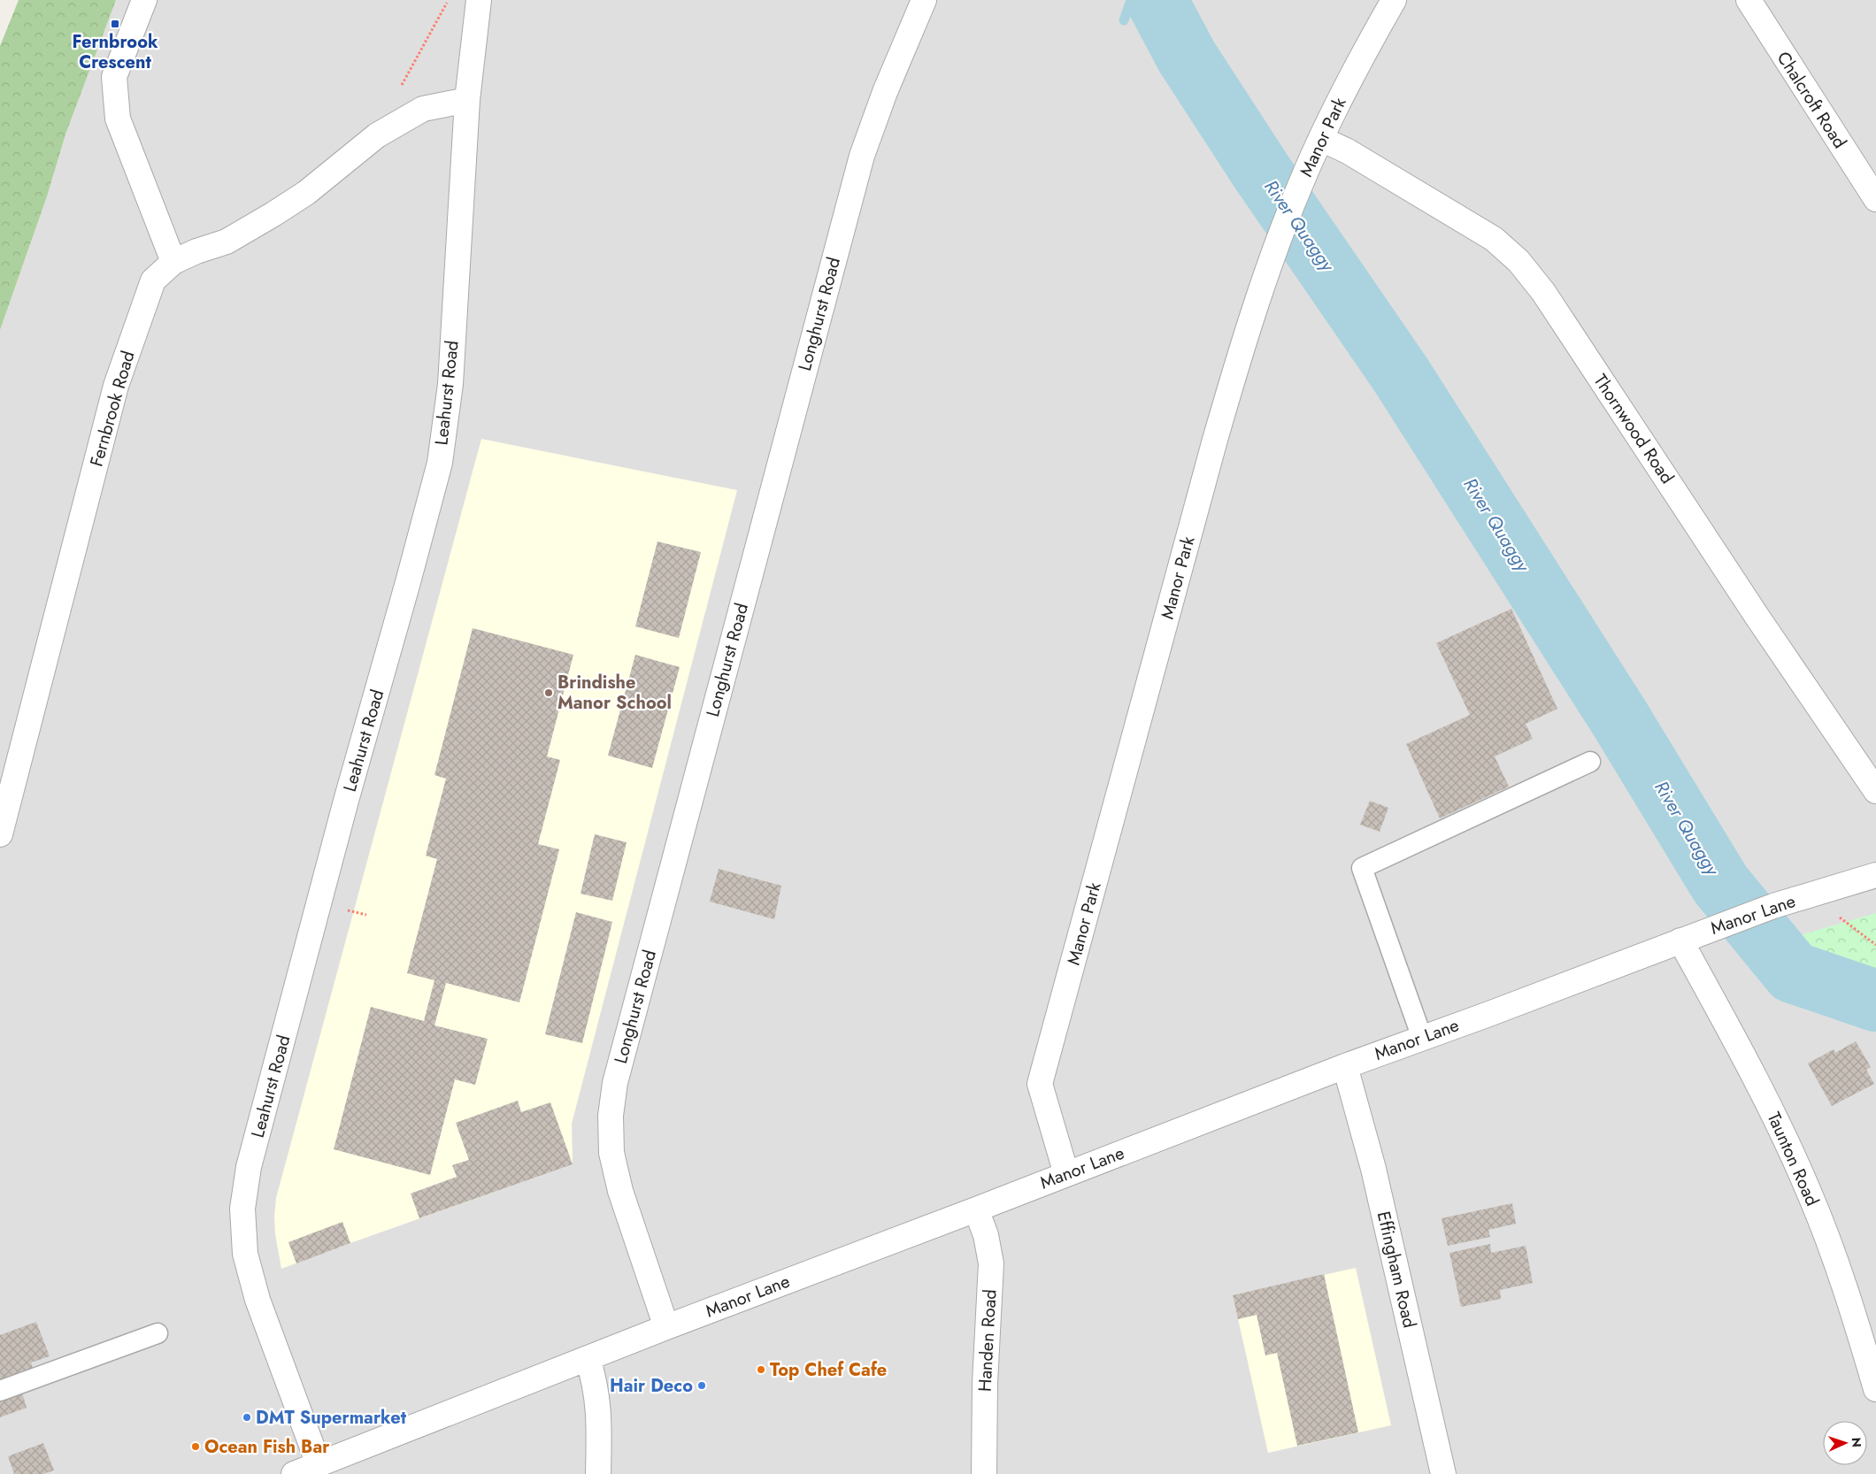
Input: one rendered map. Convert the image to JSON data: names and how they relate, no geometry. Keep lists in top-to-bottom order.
{
  "streets": {
    "street": [
      "Chalcroft Road",
      "Manor Park",
      "Longhurst Road",
      "Leahurst Road",
      "Fernbrook Road",
      "Thornwood Road",
      "Manor Lane",
      "Taunton Road",
      "Effingham Road",
      "Handen Road"
    ]
  },
  "crossings": [
    ["Manor Park", "Thornwood Road"],
    ["Manor Park", "Manor Lane"],
    ["Longhurst Road", "Manor Lane"],
    ["Leahurst Road", "Manor Lane"],
    ["Manor Lane", "Taunton Road"],
    ["Manor Lane", "Effingham Road"],
    ["Manor Lane", "Handen Road"]
  ],
  "water": ["River Quaggy"],
  "places": {
    "transit": ["Fernbrook Crescent"],
    "other": [
      "Brindishe Manor School",
      "Top Chef Cafe",
      "Hair Deco",
      "DMT Supermarket",
      "Ocean Fish Bar"
    ]
  },
  "north": "right"
}
